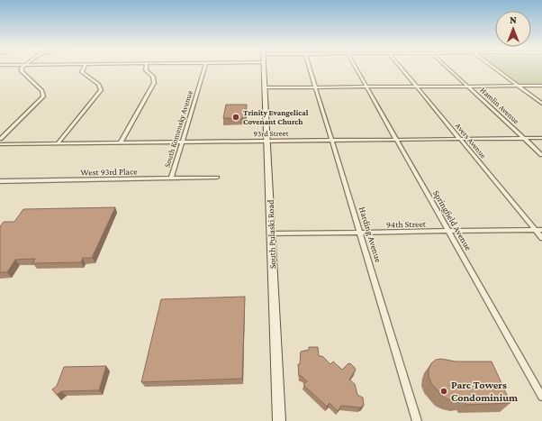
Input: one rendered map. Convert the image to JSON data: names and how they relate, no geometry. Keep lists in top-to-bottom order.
{
  "streets": {
    "main road": ["South Pulaski Road"],
    "street": [
      "Hamlin Avenue",
      "South Komensky Avenue",
      "93rd Street",
      "Avers Avenue",
      "West 93rd Place",
      "Springfield Avenue",
      "94th Street",
      "Harding Avenue"
    ]
  },
  "crossings": [
    ["Hamlin Avenue", "93rd Street"],
    ["South Komensky Avenue", "93rd Street"],
    ["South Komensky Avenue", "West 93rd Place"],
    ["93rd Street", "Avers Avenue"],
    ["93rd Street", "Springfield Avenue"],
    ["93rd Street", "South Pulaski Road"],
    ["93rd Street", "Harding Avenue"],
    ["Avers Avenue", "94th Street"],
    ["Springfield Avenue", "94th Street"],
    ["94th Street", "South Pulaski Road"],
    ["94th Street", "Harding Avenue"]
  ],
  "places": ["Trinity Evangelical Covenant Church", "Parc Towers Condominium"],
  "north": "top"
}
